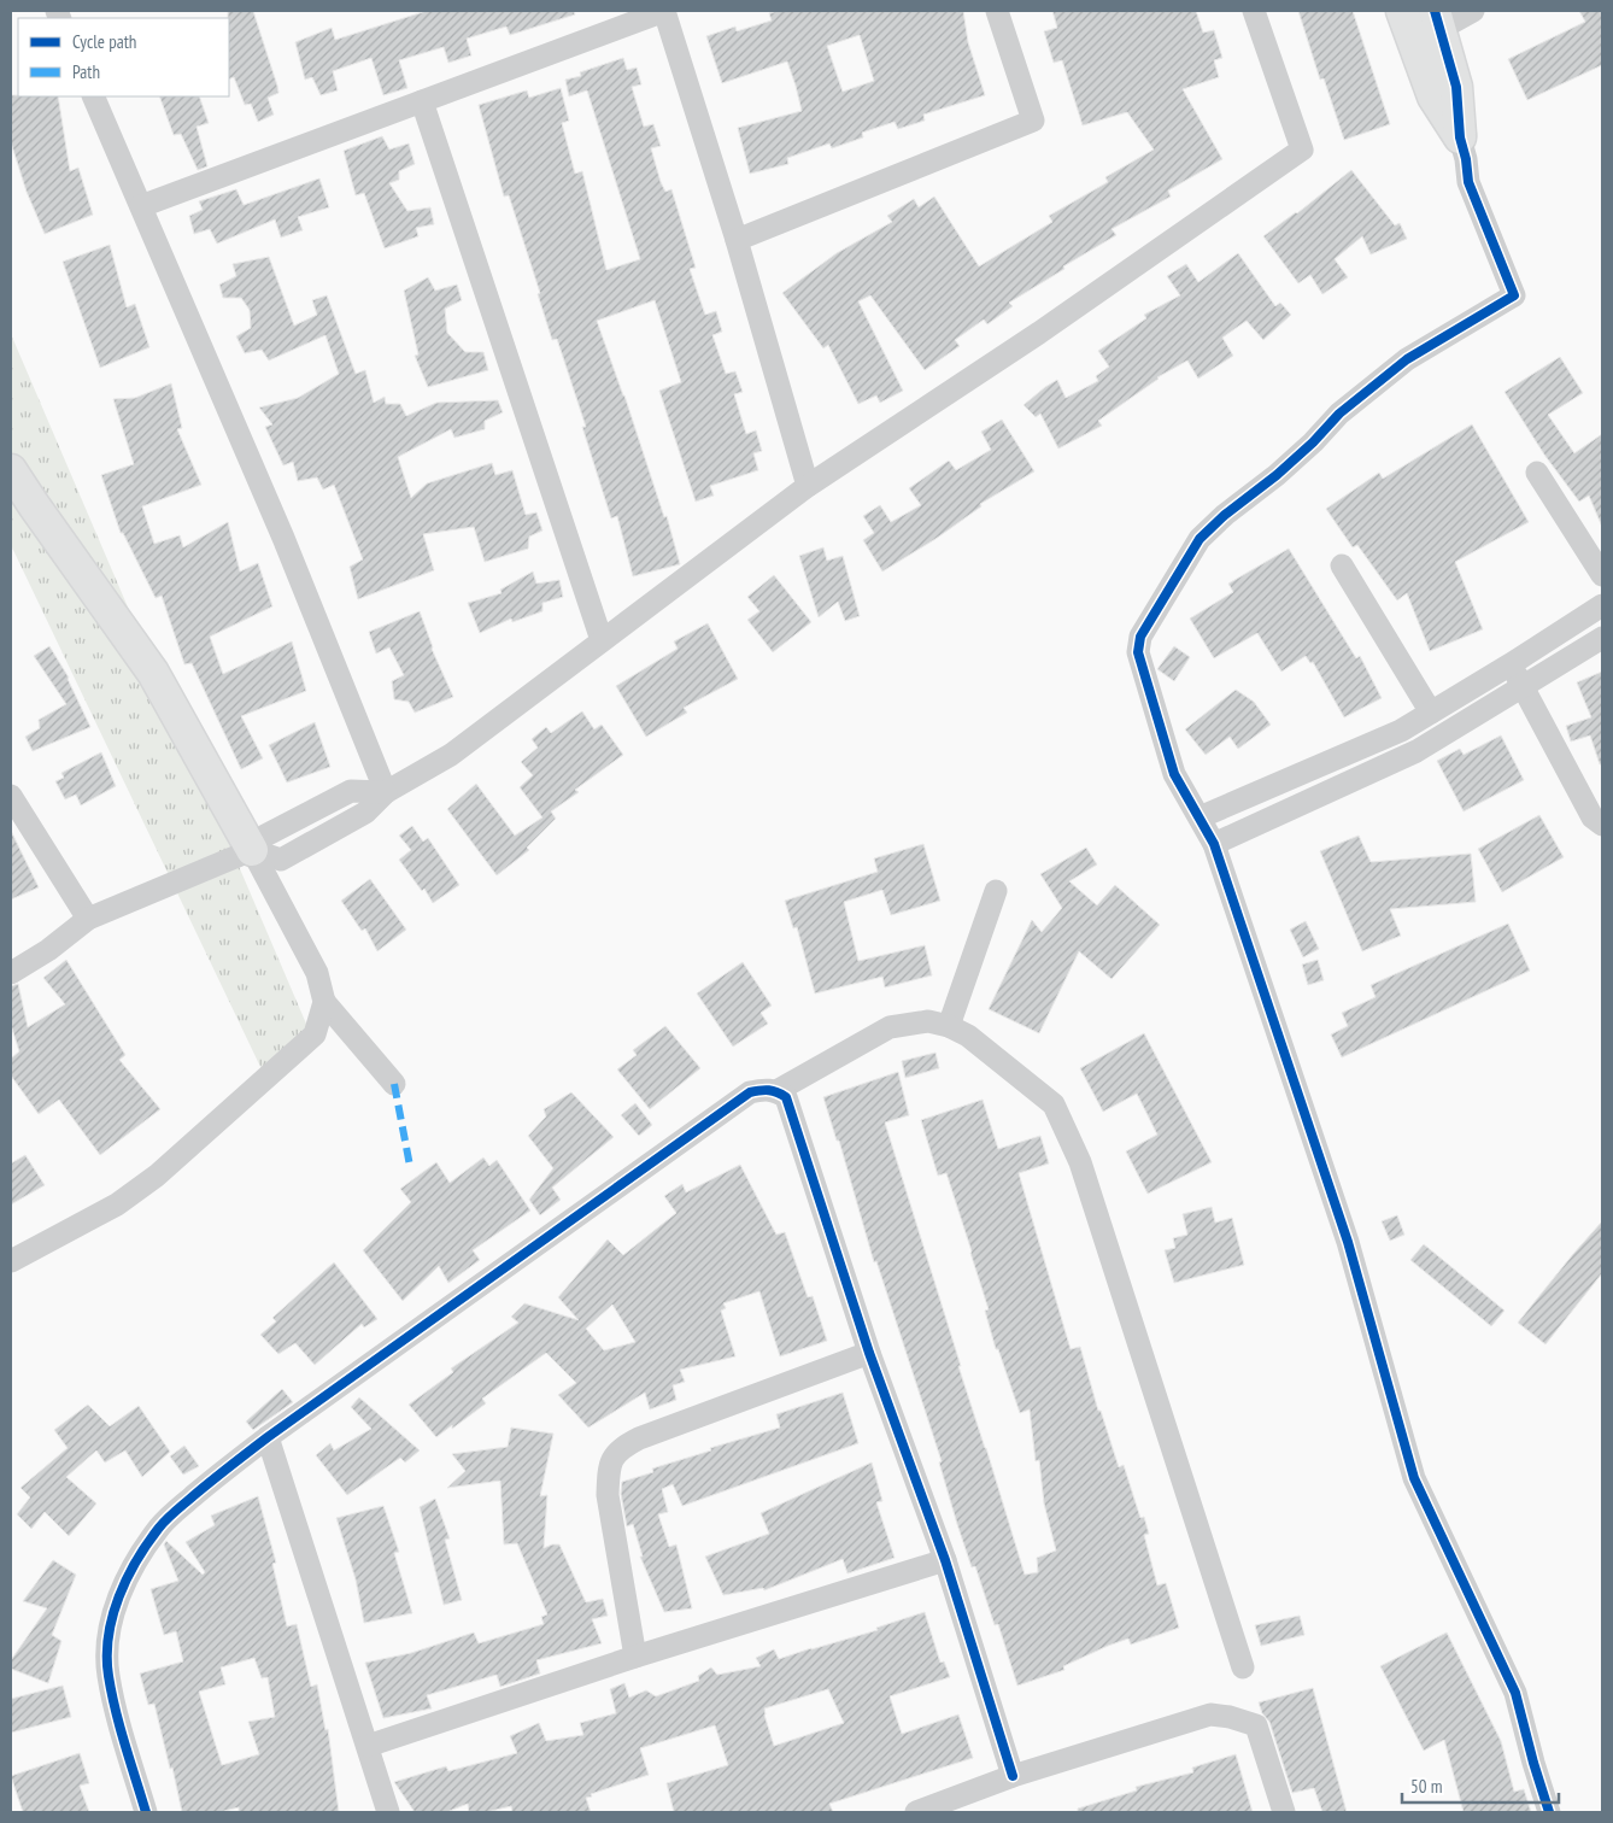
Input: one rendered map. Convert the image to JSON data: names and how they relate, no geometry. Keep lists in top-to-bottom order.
{
  "legend": ["Cycle path", "Path"],
  "scale_bar": "50 m"
}
